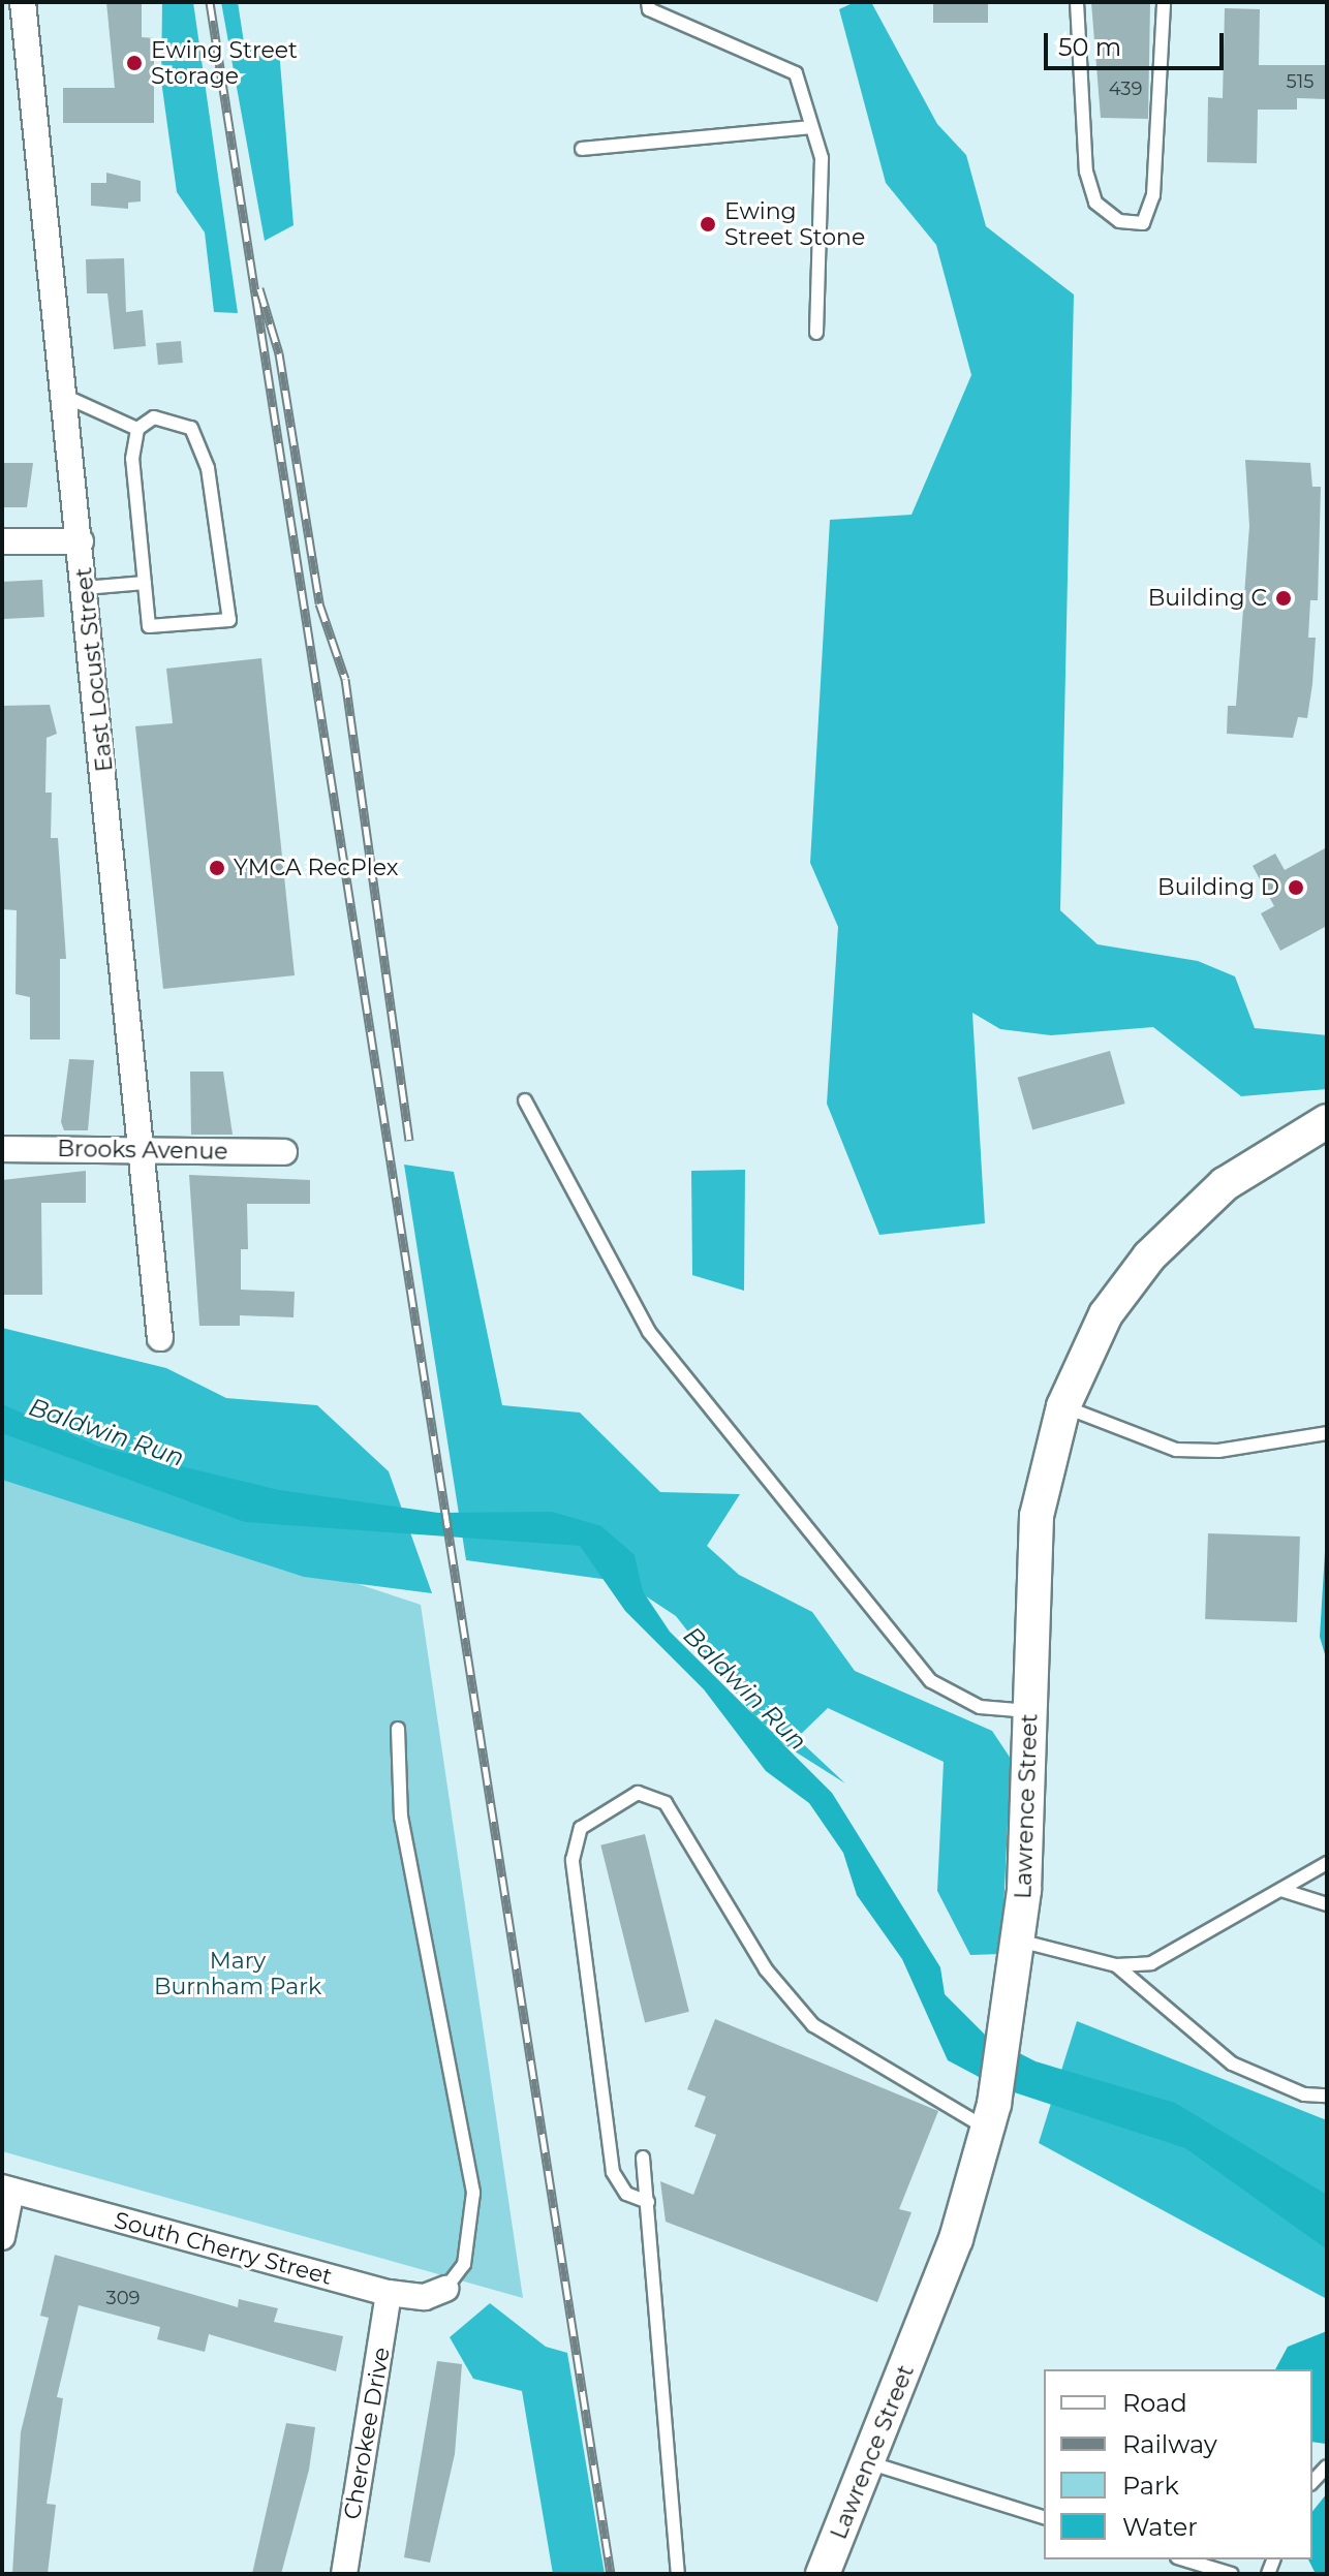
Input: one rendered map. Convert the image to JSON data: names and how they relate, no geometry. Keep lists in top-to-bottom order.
{
  "streets": {
    "street": [
      "East Locust Street",
      "Brooks Avenue",
      "Lawrence Street",
      "South Cherry Street",
      "Cherokee Drive"
    ]
  },
  "crossings": [
    ["East Locust Street", "Brooks Avenue"],
    ["South Cherry Street", "Cherokee Drive"]
  ],
  "water": ["Baldwin Run"],
  "parks": ["Mary Burnham Park"],
  "places": [
    "Ewing Street Storage",
    "Ewing Street Stone",
    "Building C",
    "YMCA RecPlex",
    "Building D"
  ],
  "house_numbers": ["515", "439", "309"],
  "legend": [
    "Road",
    "Railway",
    "Park",
    "Water"
  ],
  "scale_bar": "50 m"
}
